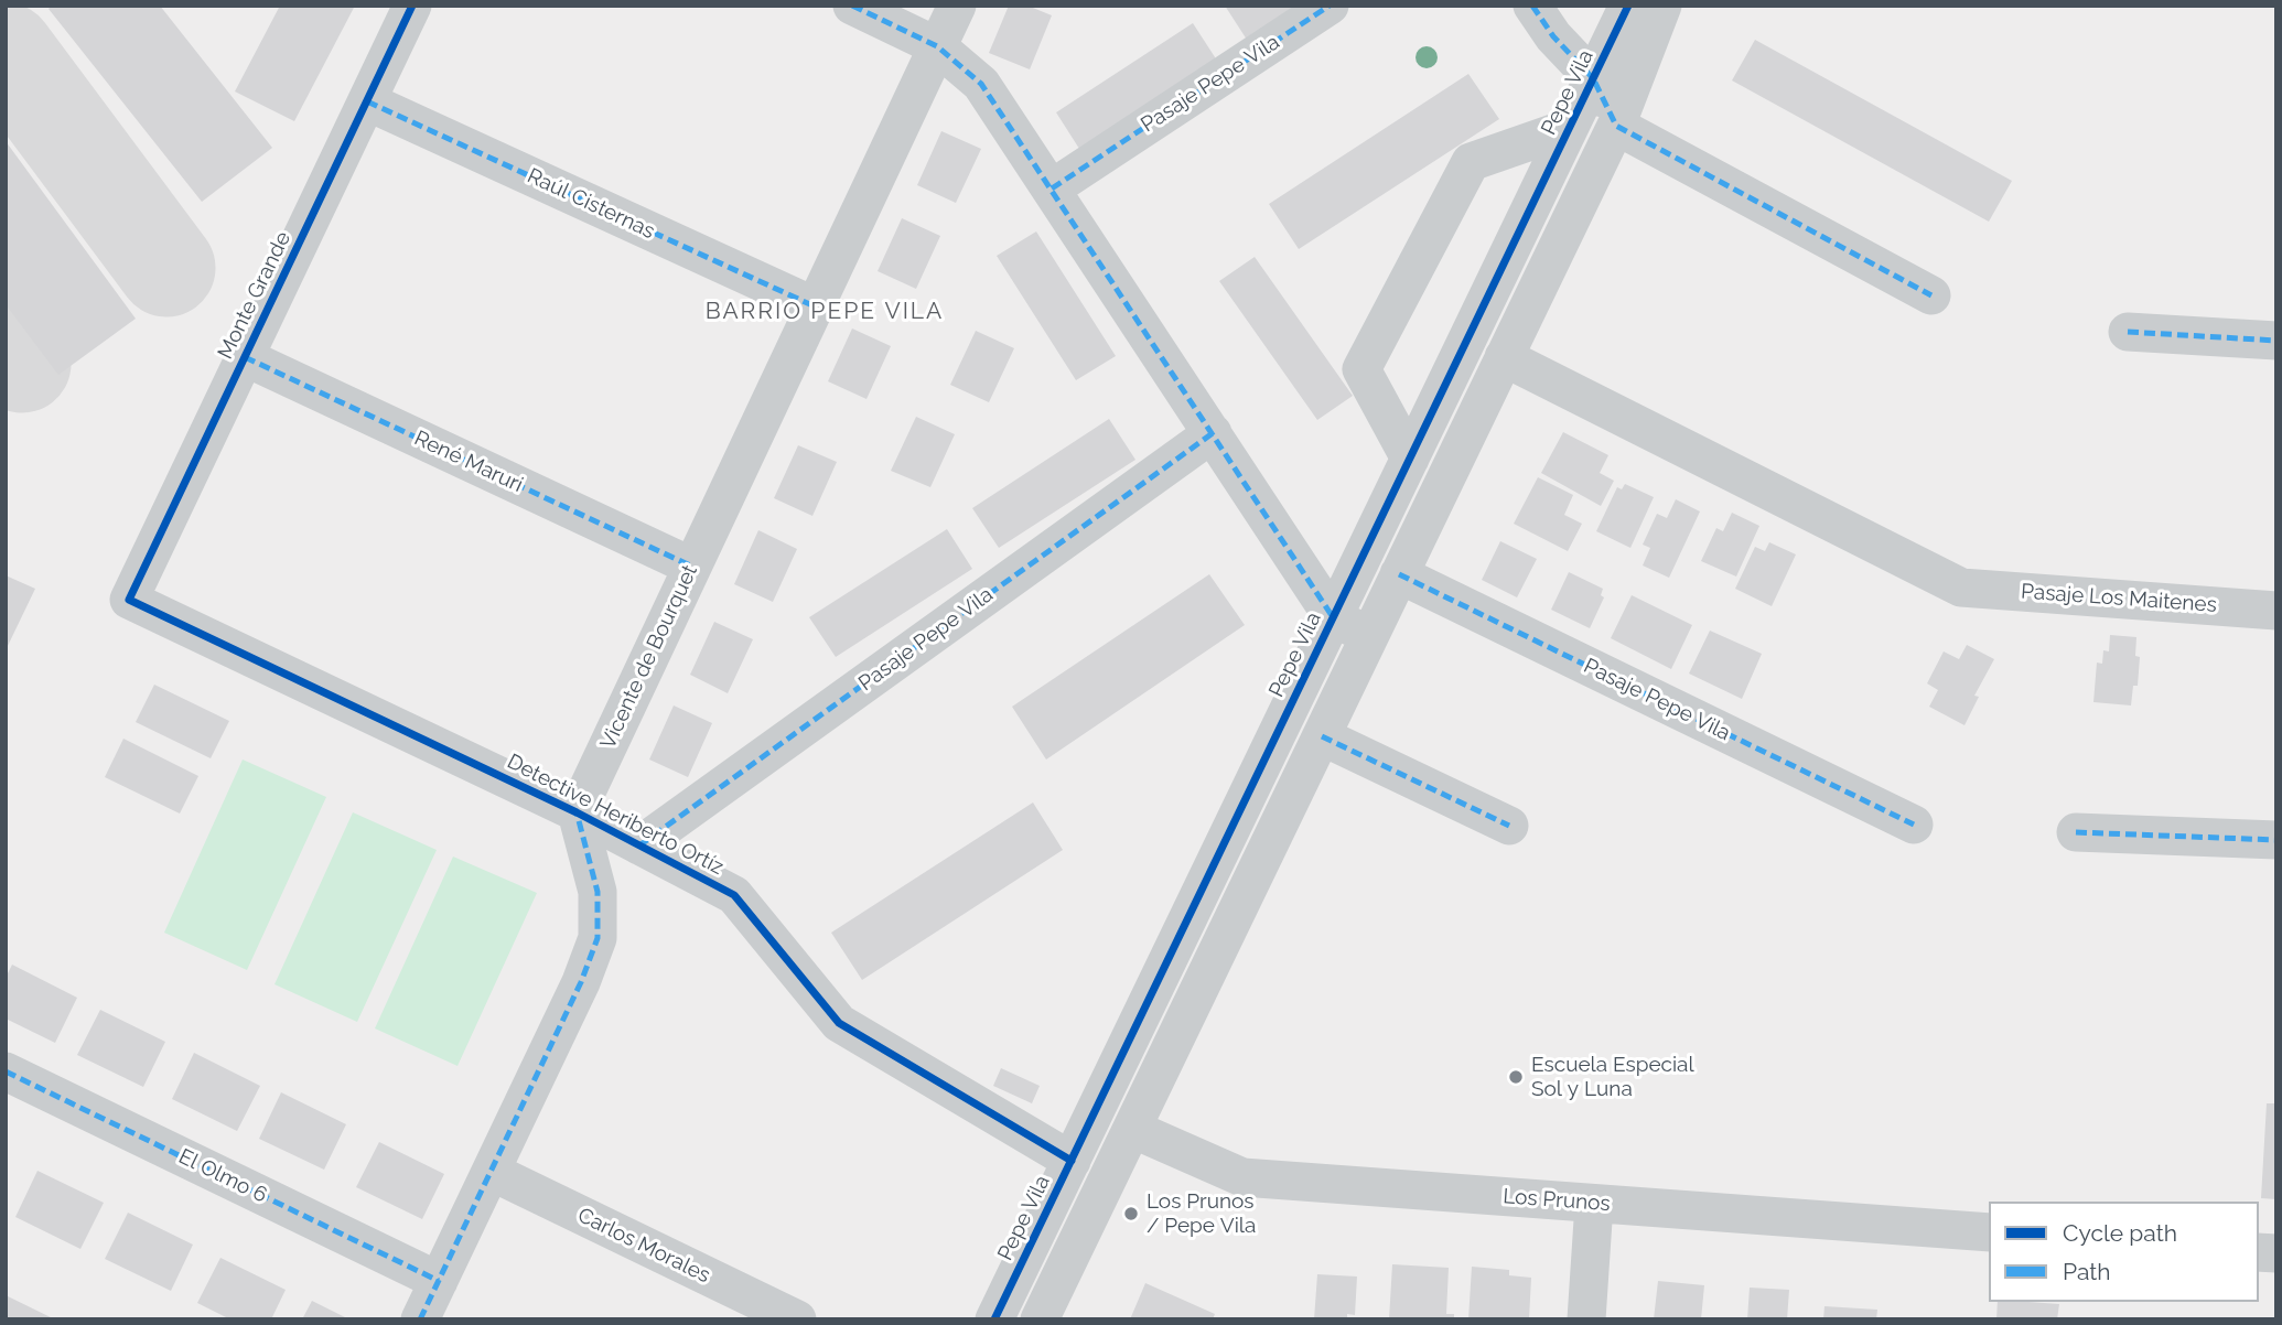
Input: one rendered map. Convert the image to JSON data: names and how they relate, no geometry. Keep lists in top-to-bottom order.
{
  "streets": {
    "street": [
      "Pasaje Pepe Vila",
      "Pepe Vila",
      "Raúl Cisternas",
      "Monte Grande",
      "René Maruri",
      "Pasaje Los Maitenes",
      "Vicente de Bourquet",
      "Detective Heriberto Ortíz",
      "El Olmo 6",
      "Los Prunos",
      "Carlos Morales"
    ]
  },
  "crossings": [
    ["Pasaje Pepe Vila", "Detective Heriberto Ortíz"],
    ["Pepe Vila", "Detective Heriberto Ortíz"],
    ["Raúl Cisternas", "Monte Grande"],
    ["Raúl Cisternas", "Vicente de Bourquet"],
    ["Monte Grande", "René Maruri"],
    ["Monte Grande", "Detective Heriberto Ortíz"],
    ["René Maruri", "Vicente de Bourquet"],
    ["Vicente de Bourquet", "Detective Heriberto Ortíz"]
  ],
  "districts": ["BARRIO PEPE VILA"],
  "places": ["Escuela Especial Sol y Luna", "Los Prunos / Pepe Vila"],
  "legend": ["Cycle path", "Path"]
}
